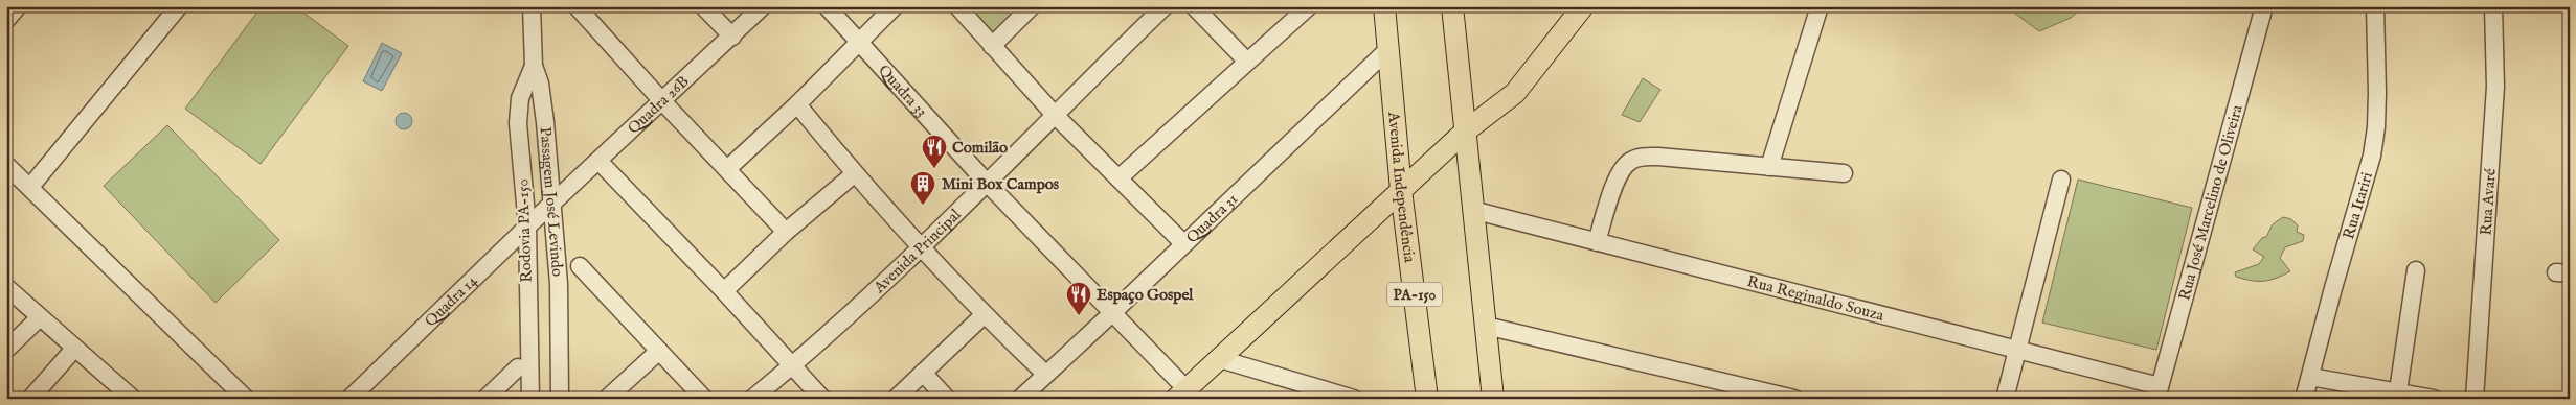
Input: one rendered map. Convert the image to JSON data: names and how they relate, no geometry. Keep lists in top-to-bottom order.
{
  "streets": {
    "main road": ["Avenida Independência", "PA-150"],
    "street": [
      "Quadra 33",
      "Quadra 26B",
      "Passagem José Levindo",
      "Rua José Marcelino de Oliveira",
      "Rua Avaré",
      "Rua Itariri",
      "Quadra 31",
      "Rodovia PA-150",
      "Avenida Principal",
      "Rua Reginaldo Souza",
      "Quadra 14"
    ]
  },
  "crossings": [
    ["Quadra 33", "Quadra 31"],
    ["Quadra 33", "Avenida Principal"],
    ["Quadra 26B", "Passagem José Levindo"],
    ["Quadra 26B", "Quadra 14"],
    ["Avenida Independência", "Quadra 31"],
    ["Passagem José Levindo", "Rodovia PA-150"],
    ["Passagem José Levindo", "Quadra 14"],
    ["Rua José Marcelino de Oliveira", "Rua Reginaldo Souza"],
    ["Rodovia PA-150", "Quadra 14"]
  ],
  "places": {
    "restaurant": ["Comilão", "Espaço Gospel"],
    "building": ["Mini Box Campos"]
  }
}
